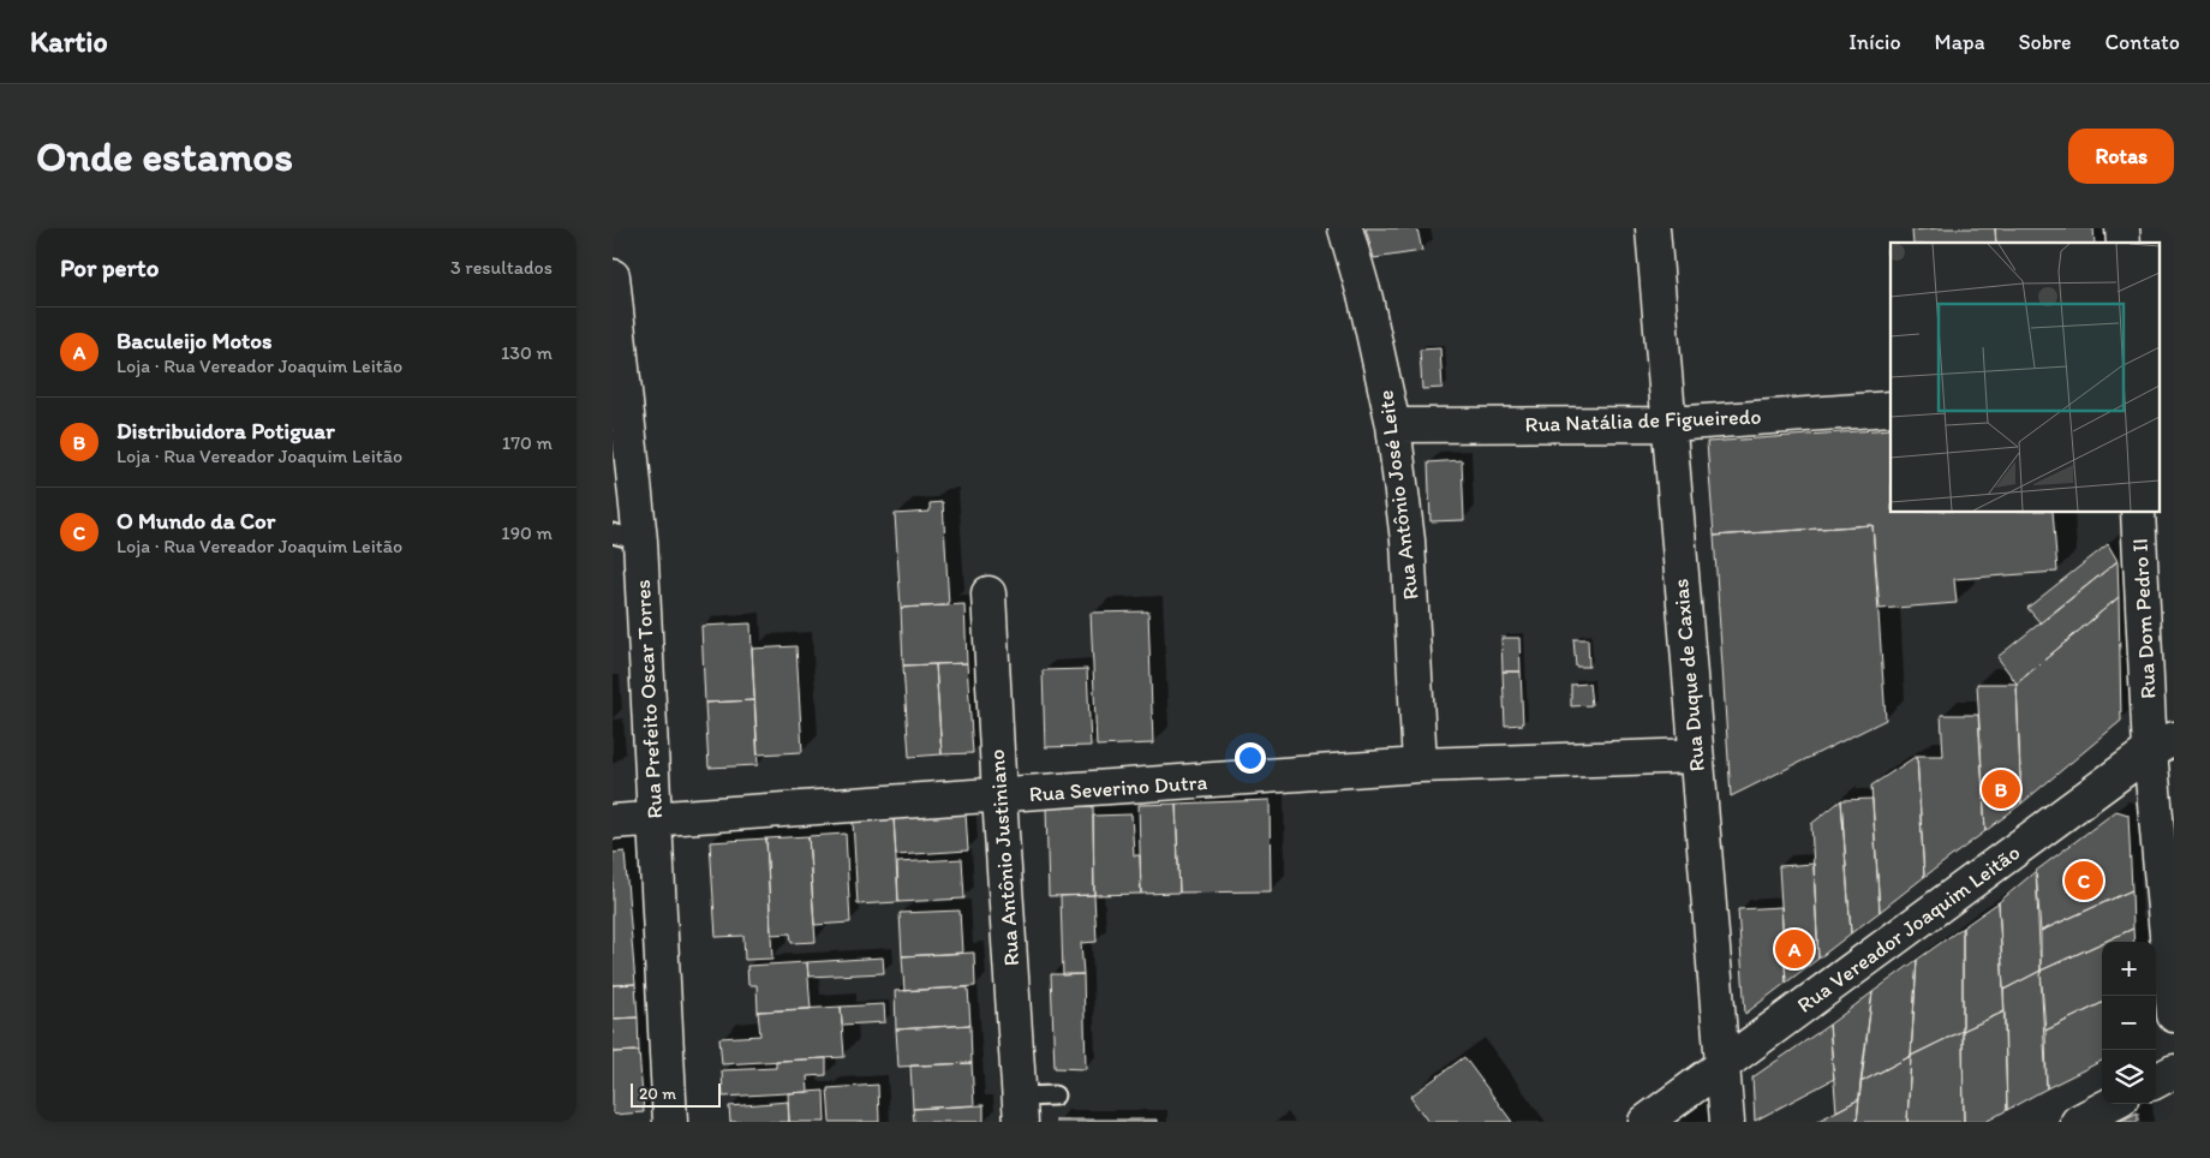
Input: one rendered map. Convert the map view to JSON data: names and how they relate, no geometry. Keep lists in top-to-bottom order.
{
  "streets": {
    "street": [
      "Rua Natália de Figueiredo",
      "Rua Antônio José Leite",
      "Rua Dom Pedro II",
      "Rua Duque de Caxias",
      "Rua Prefeito Oscar Torres",
      "Rua Severino Dutra",
      "Rua Antônio Justiniano",
      "Rua Vereador Joaquim Leitão"
    ]
  },
  "crossings": [
    ["Rua Natália de Figueiredo", "Rua Antônio José Leite"],
    ["Rua Natália de Figueiredo", "Rua Duque de Caxias"],
    ["Rua Antônio José Leite", "Rua Severino Dutra"],
    ["Rua Dom Pedro II", "Rua Vereador Joaquim Leitão"],
    ["Rua Duque de Caxias", "Rua Severino Dutra"],
    ["Rua Duque de Caxias", "Rua Vereador Joaquim Leitão"],
    ["Rua Prefeito Oscar Torres", "Rua Severino Dutra"],
    ["Rua Severino Dutra", "Rua Antônio Justiniano"]
  ],
  "scale_bar": "20 m",
  "page": {
    "header": "Kartio",
    "nav": [
      "Início",
      "Mapa",
      "Sobre",
      "Contato"
    ],
    "buttons": "Rotas",
    "title": "Onde estamos",
    "heading": ["Por perto", "3 resultados"],
    "list": [
      {
        "mark": "A",
        "name": "Baculeijo Motos",
        "note": "Loja · Rua Vereador Joaquim Leitão",
        "value": "130 m"
      },
      {
        "mark": "B",
        "name": "Distribuidora Potiguar",
        "note": "Loja · Rua Vereador Joaquim Leitão",
        "value": "170 m"
      },
      {
        "mark": "C",
        "name": "O Mundo da Cor",
        "note": "Loja · Rua Vereador Joaquim Leitão",
        "value": "190 m"
      }
    ],
    "pins": ["B", "C", "A"],
    "map_buttons": ["+", "−"],
    "scale": "20 m"
  }
}
